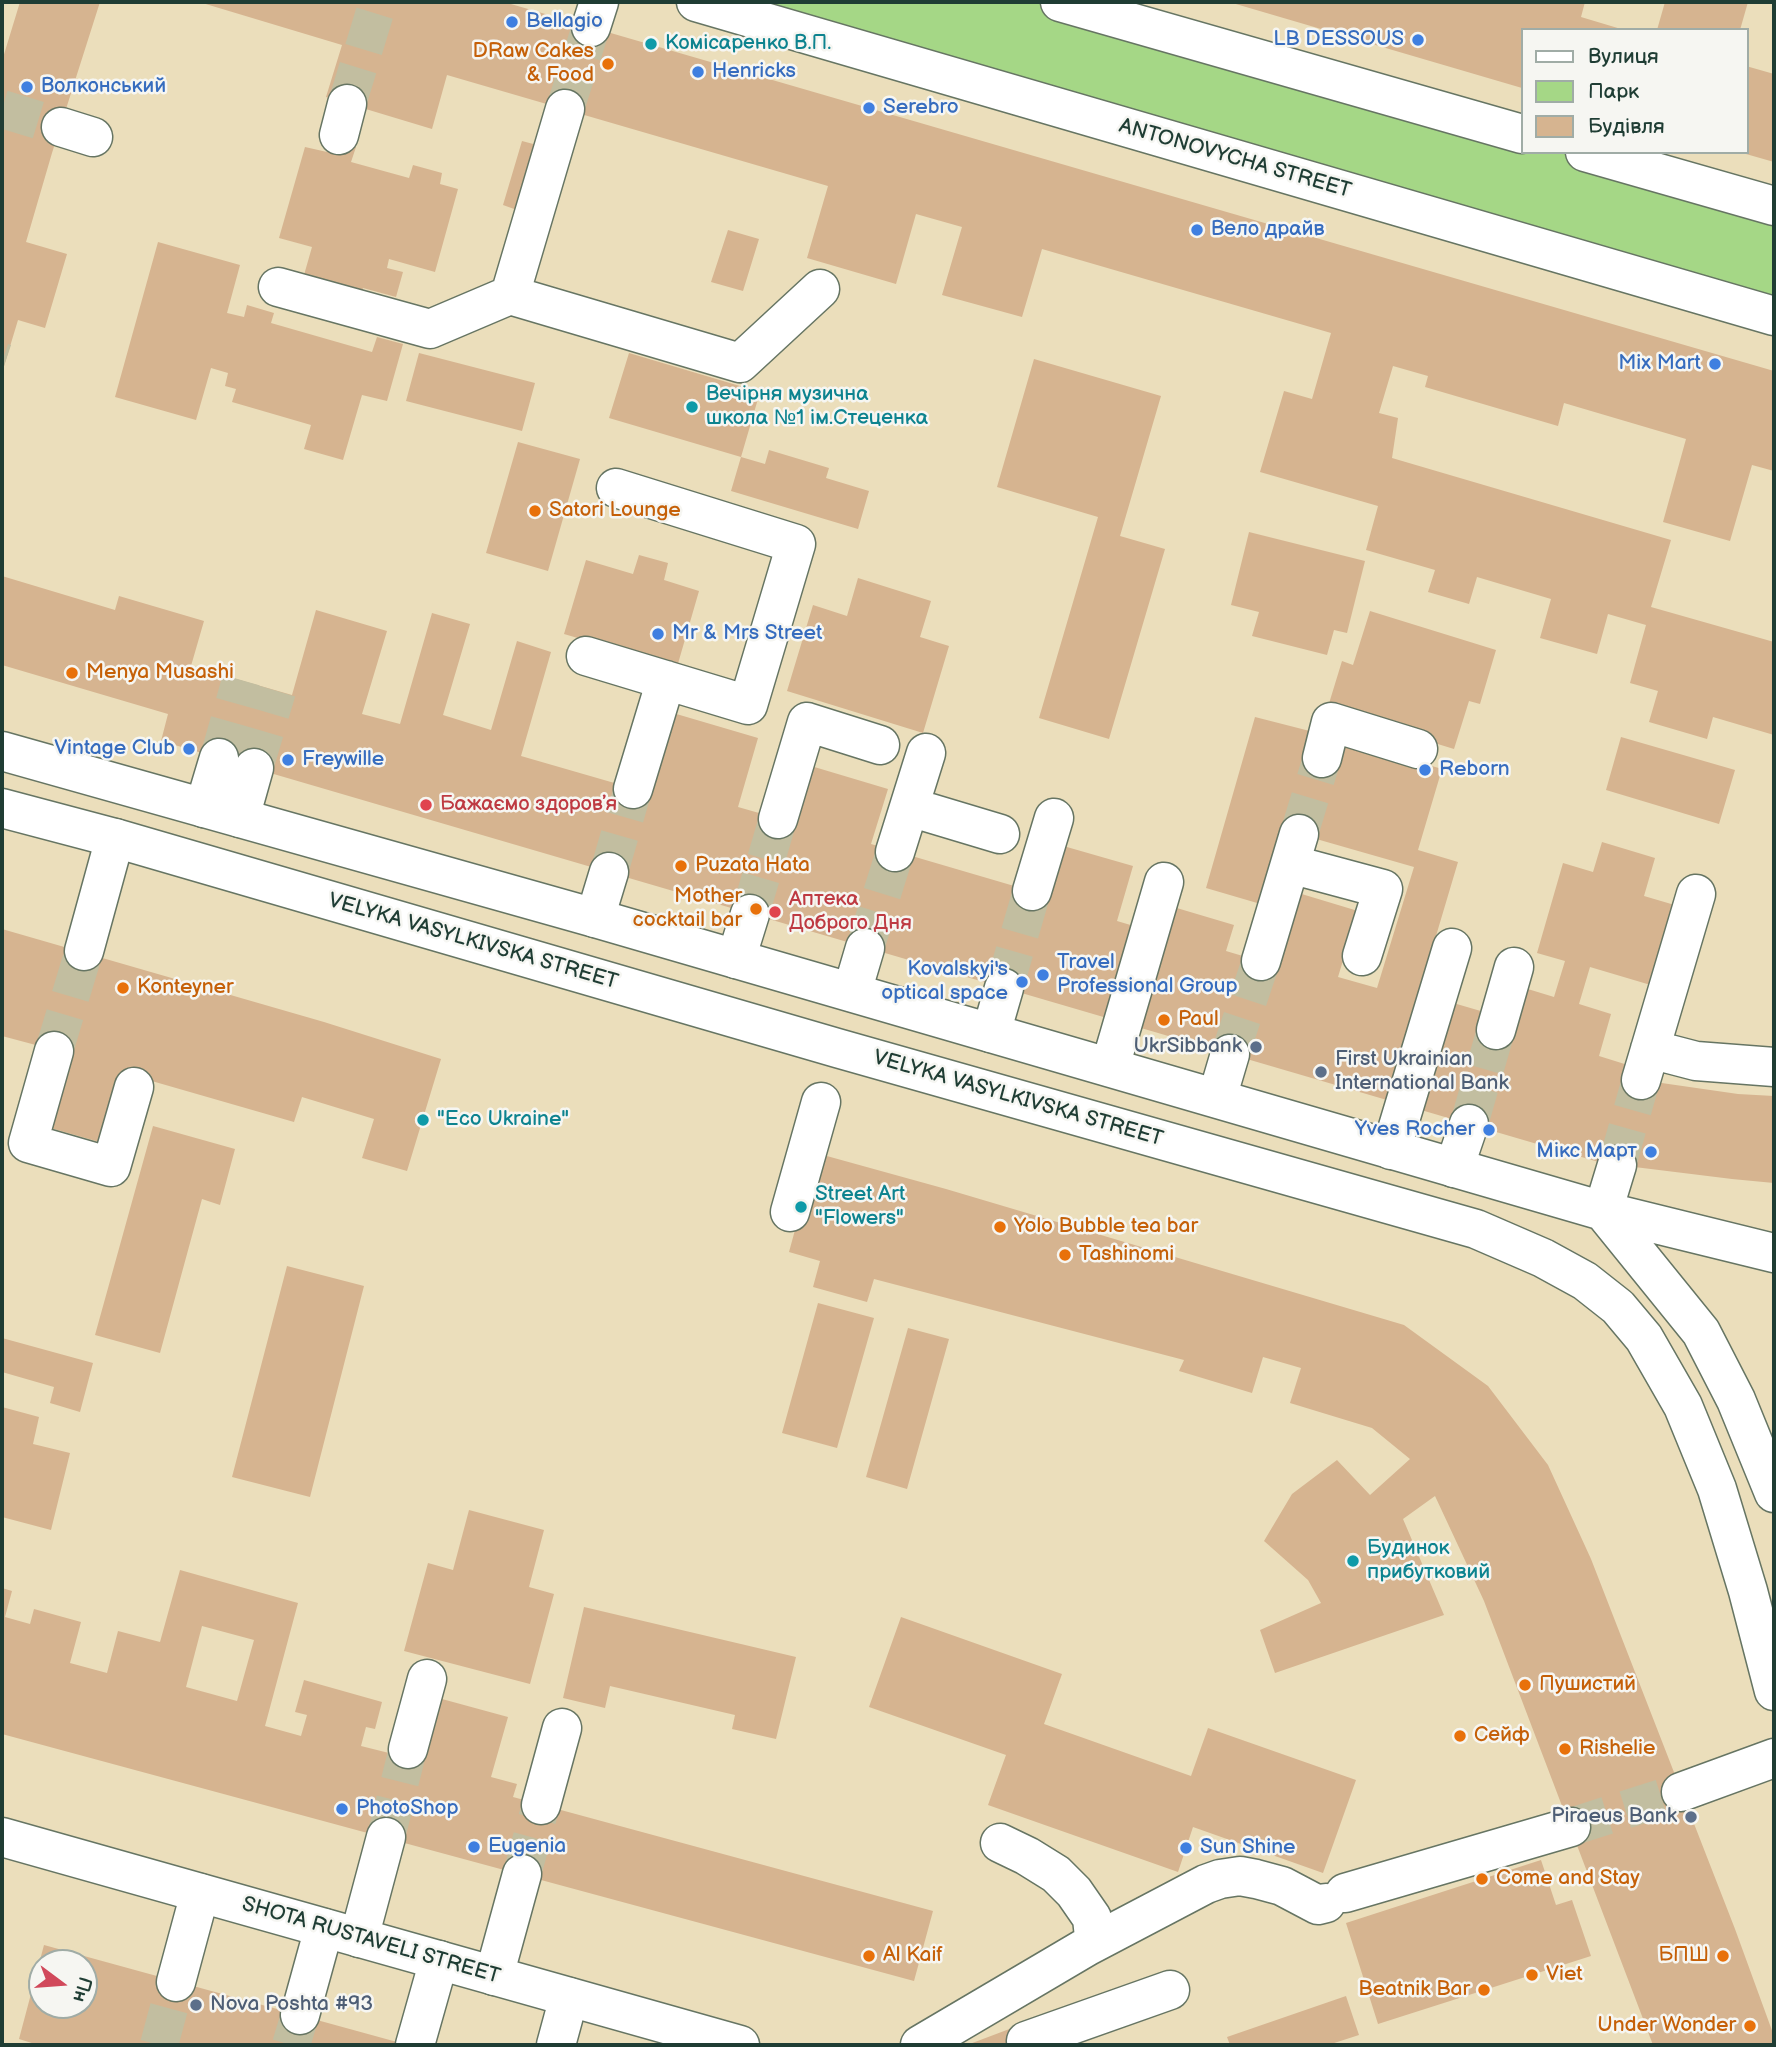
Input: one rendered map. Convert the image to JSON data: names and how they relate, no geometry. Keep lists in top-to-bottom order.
{
  "streets": {
    "main road": ["ANTONOVYCHA STREET", "VELYKA VASYLKIVSKA STREET", "SHOTA RUSTAVELI STREET"]
  },
  "places": [
    "Bellagio",
    "LB DESSOUS",
    "Комісаренко В.П.",
    "DRaw Cakes & Food",
    "Henricks",
    "Волконський",
    "Serebro",
    "Вело драйв",
    "Mix Mart",
    "Вечірня музична школа №1 ім.Стеценка",
    "Satori Lounge",
    "Mr & Mrs Street",
    "Menya Musashi",
    "Vintage Club",
    "Freywille",
    "Reborn",
    "Бажаємо здоровʼя",
    "Puzata Hata",
    "Mother cocktail bar",
    "Аптека Доброго Дня",
    "Travel Professional Group",
    "Kovalskyi's optical space",
    "Konteyner",
    "Paul",
    "UkrSibbank",
    "First Ukrainian International Bank",
    "\"Eco Ukraine\"",
    "Yves Rocher",
    "Мікс Март",
    "Street Art \"Flowers\"",
    "Yolo Bubble tea bar",
    "Tashinomi",
    "Будинок прибутковий",
    "Пушистий",
    "Сейф",
    "Rishelie",
    "PhotoShop",
    "Piraeus Bank",
    "Eugenia",
    "Sun Shine",
    "Come and Stay",
    "Al Kaif",
    "БПШ",
    "Viet",
    "Beatnik Bar",
    "Nova Poshta #93",
    "Under Wonder"
  ],
  "legend": ["Вулиця", "Парк", "Будівля"],
  "north": "right"
}
